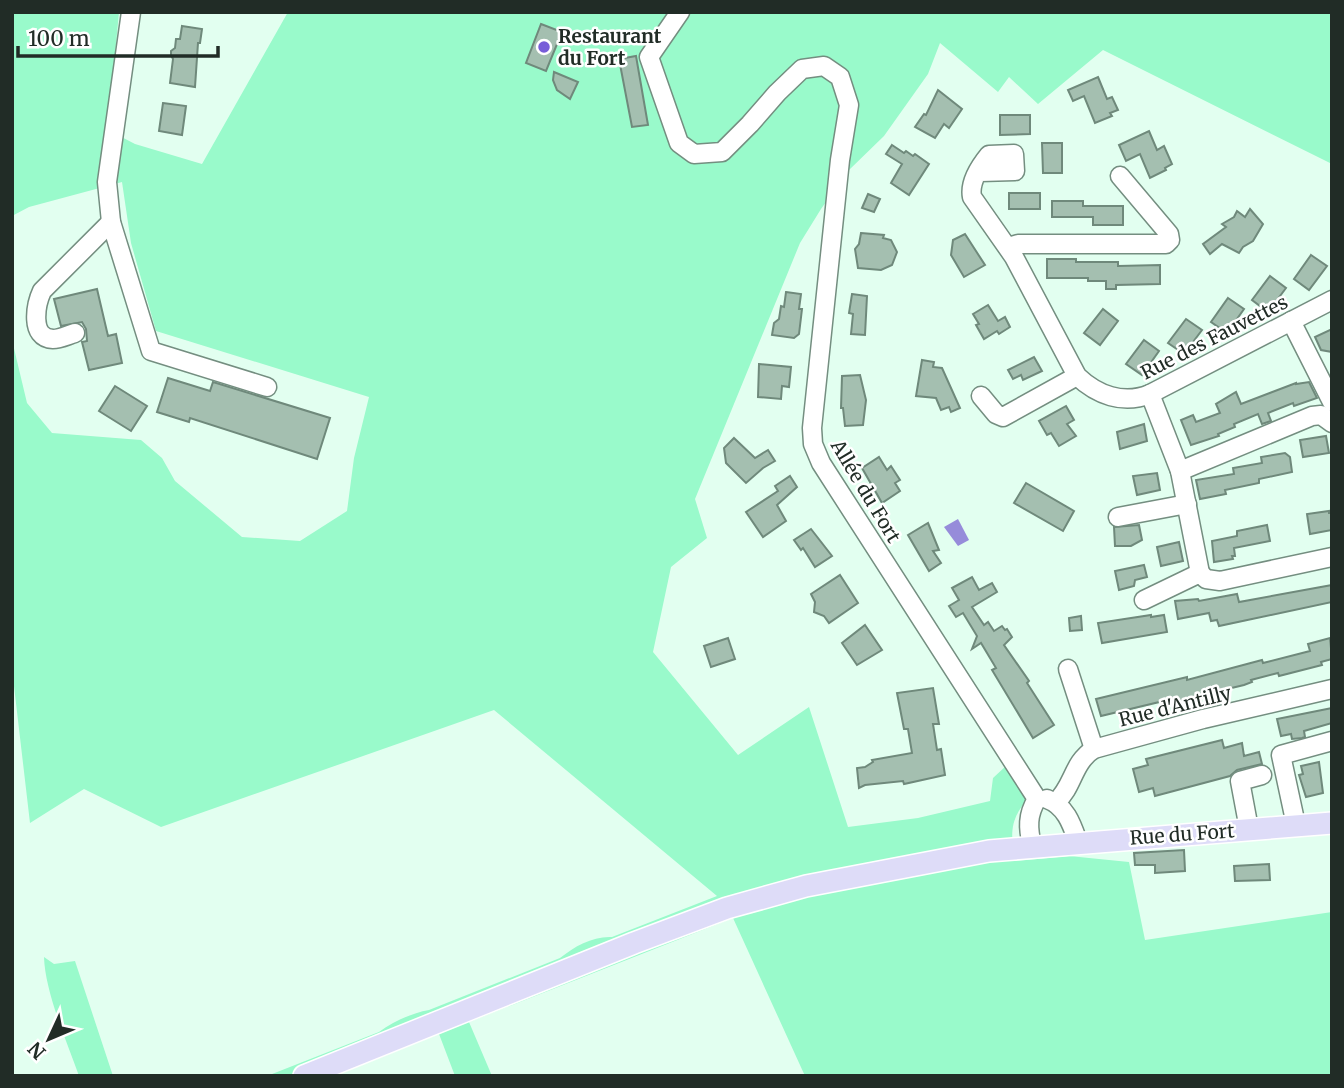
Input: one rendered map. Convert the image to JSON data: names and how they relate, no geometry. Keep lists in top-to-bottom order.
{
  "streets": {
    "main road": ["Rue du Fort"],
    "street": ["Rue des Fauvettes", "Allée du Fort", "Rue d'Antilly"]
  },
  "places": ["Restaurant du Fort"],
  "scale_bar": "100 m",
  "north": "bottom left"
}
